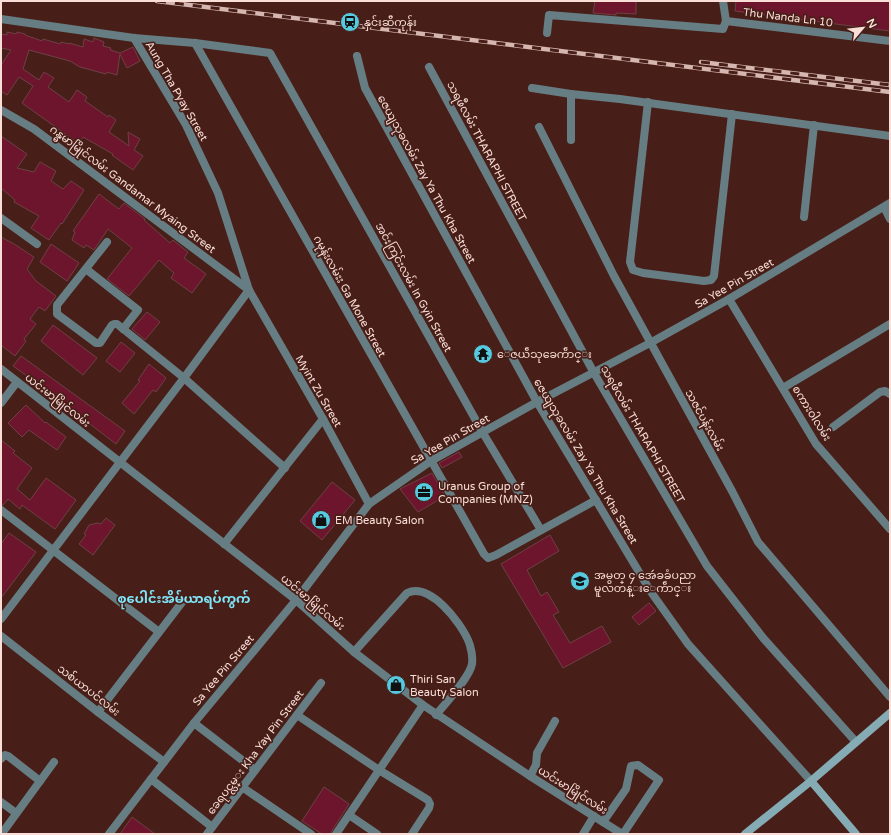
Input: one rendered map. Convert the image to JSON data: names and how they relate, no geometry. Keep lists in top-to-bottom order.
{
  "streets": {
    "street": [
      "Thu Nanda Ln 10",
      "Aung Tha Pyay Street",
      "သရဖီလမ်း THARAPHI STREET",
      "ဇေယျသုခလမ်း Zay Ya Thu Kha Street",
      "ဂန္ဓမာမြိုင်လမ်း Gandamar Myaing Street",
      "Sa Yee Pin Street",
      "အင်းကြင်းလမ်း In Gyin Street",
      "ဂမုန်းလမ်းး Ga Mone Street",
      "Myint Zu Street",
      "ယင်းမာမြိုင်လမ်း",
      "စကားဝါလမ်း",
      "သဇင်ပန်းလမ်း",
      "သစ်ယာပင်လမ်း",
      "ခေရပင္လမ္း Kha Yay Pin Street"
    ]
  },
  "crossings": [
    ["Aung Tha Pyay Street", "ဂန္ဓမာမြိုင်လမ်း Gandamar Myaing Street"],
    ["Aung Tha Pyay Street", "Myint Zu Street"],
    ["သရဖီလမ်း THARAPHI STREET", "Sa Yee Pin Street"],
    ["ဇေယျသုခလမ်း Zay Ya Thu Kha Street", "Sa Yee Pin Street"],
    ["ဂန္ဓမာမြိုင်လမ်း Gandamar Myaing Street", "Myint Zu Street"],
    ["Sa Yee Pin Street", "အင်းကြင်းလမ်း In Gyin Street"],
    ["Sa Yee Pin Street", "ဂမုန်းလမ်းး Ga Mone Street"],
    ["Sa Yee Pin Street", "Myint Zu Street"],
    ["Sa Yee Pin Street", "ယင်းမာမြိုင်လမ်း"],
    ["Sa Yee Pin Street", "စကားဝါလမ်း"],
    ["Sa Yee Pin Street", "သဇင်ပန်းလမ်း"],
    ["Sa Yee Pin Street", "သစ်ယာပင်လမ်း"],
    ["အင်းကြင်းလမ်း In Gyin Street", "ဂမုန်းလမ်းး Ga Mone Street"]
  ],
  "districts": ["စုပေါင်းအိမ်ယာရပ်ကွက်"],
  "places": {
    "station": ["နှင်းဆီကုန်း"],
    "temple": ["ေဇယဵသုခေကဵာင္း"],
    "office": ["Uranus Group of Companies (MNZ)"],
    "shop": ["EM Beauty Salon", "Thiri San Beauty Salon"],
    "school or university": ["အမွတ္ ၄ အေဴခခံပညာ မူလတန္းေကဵာင္း"]
  },
  "north": "top right"
}
